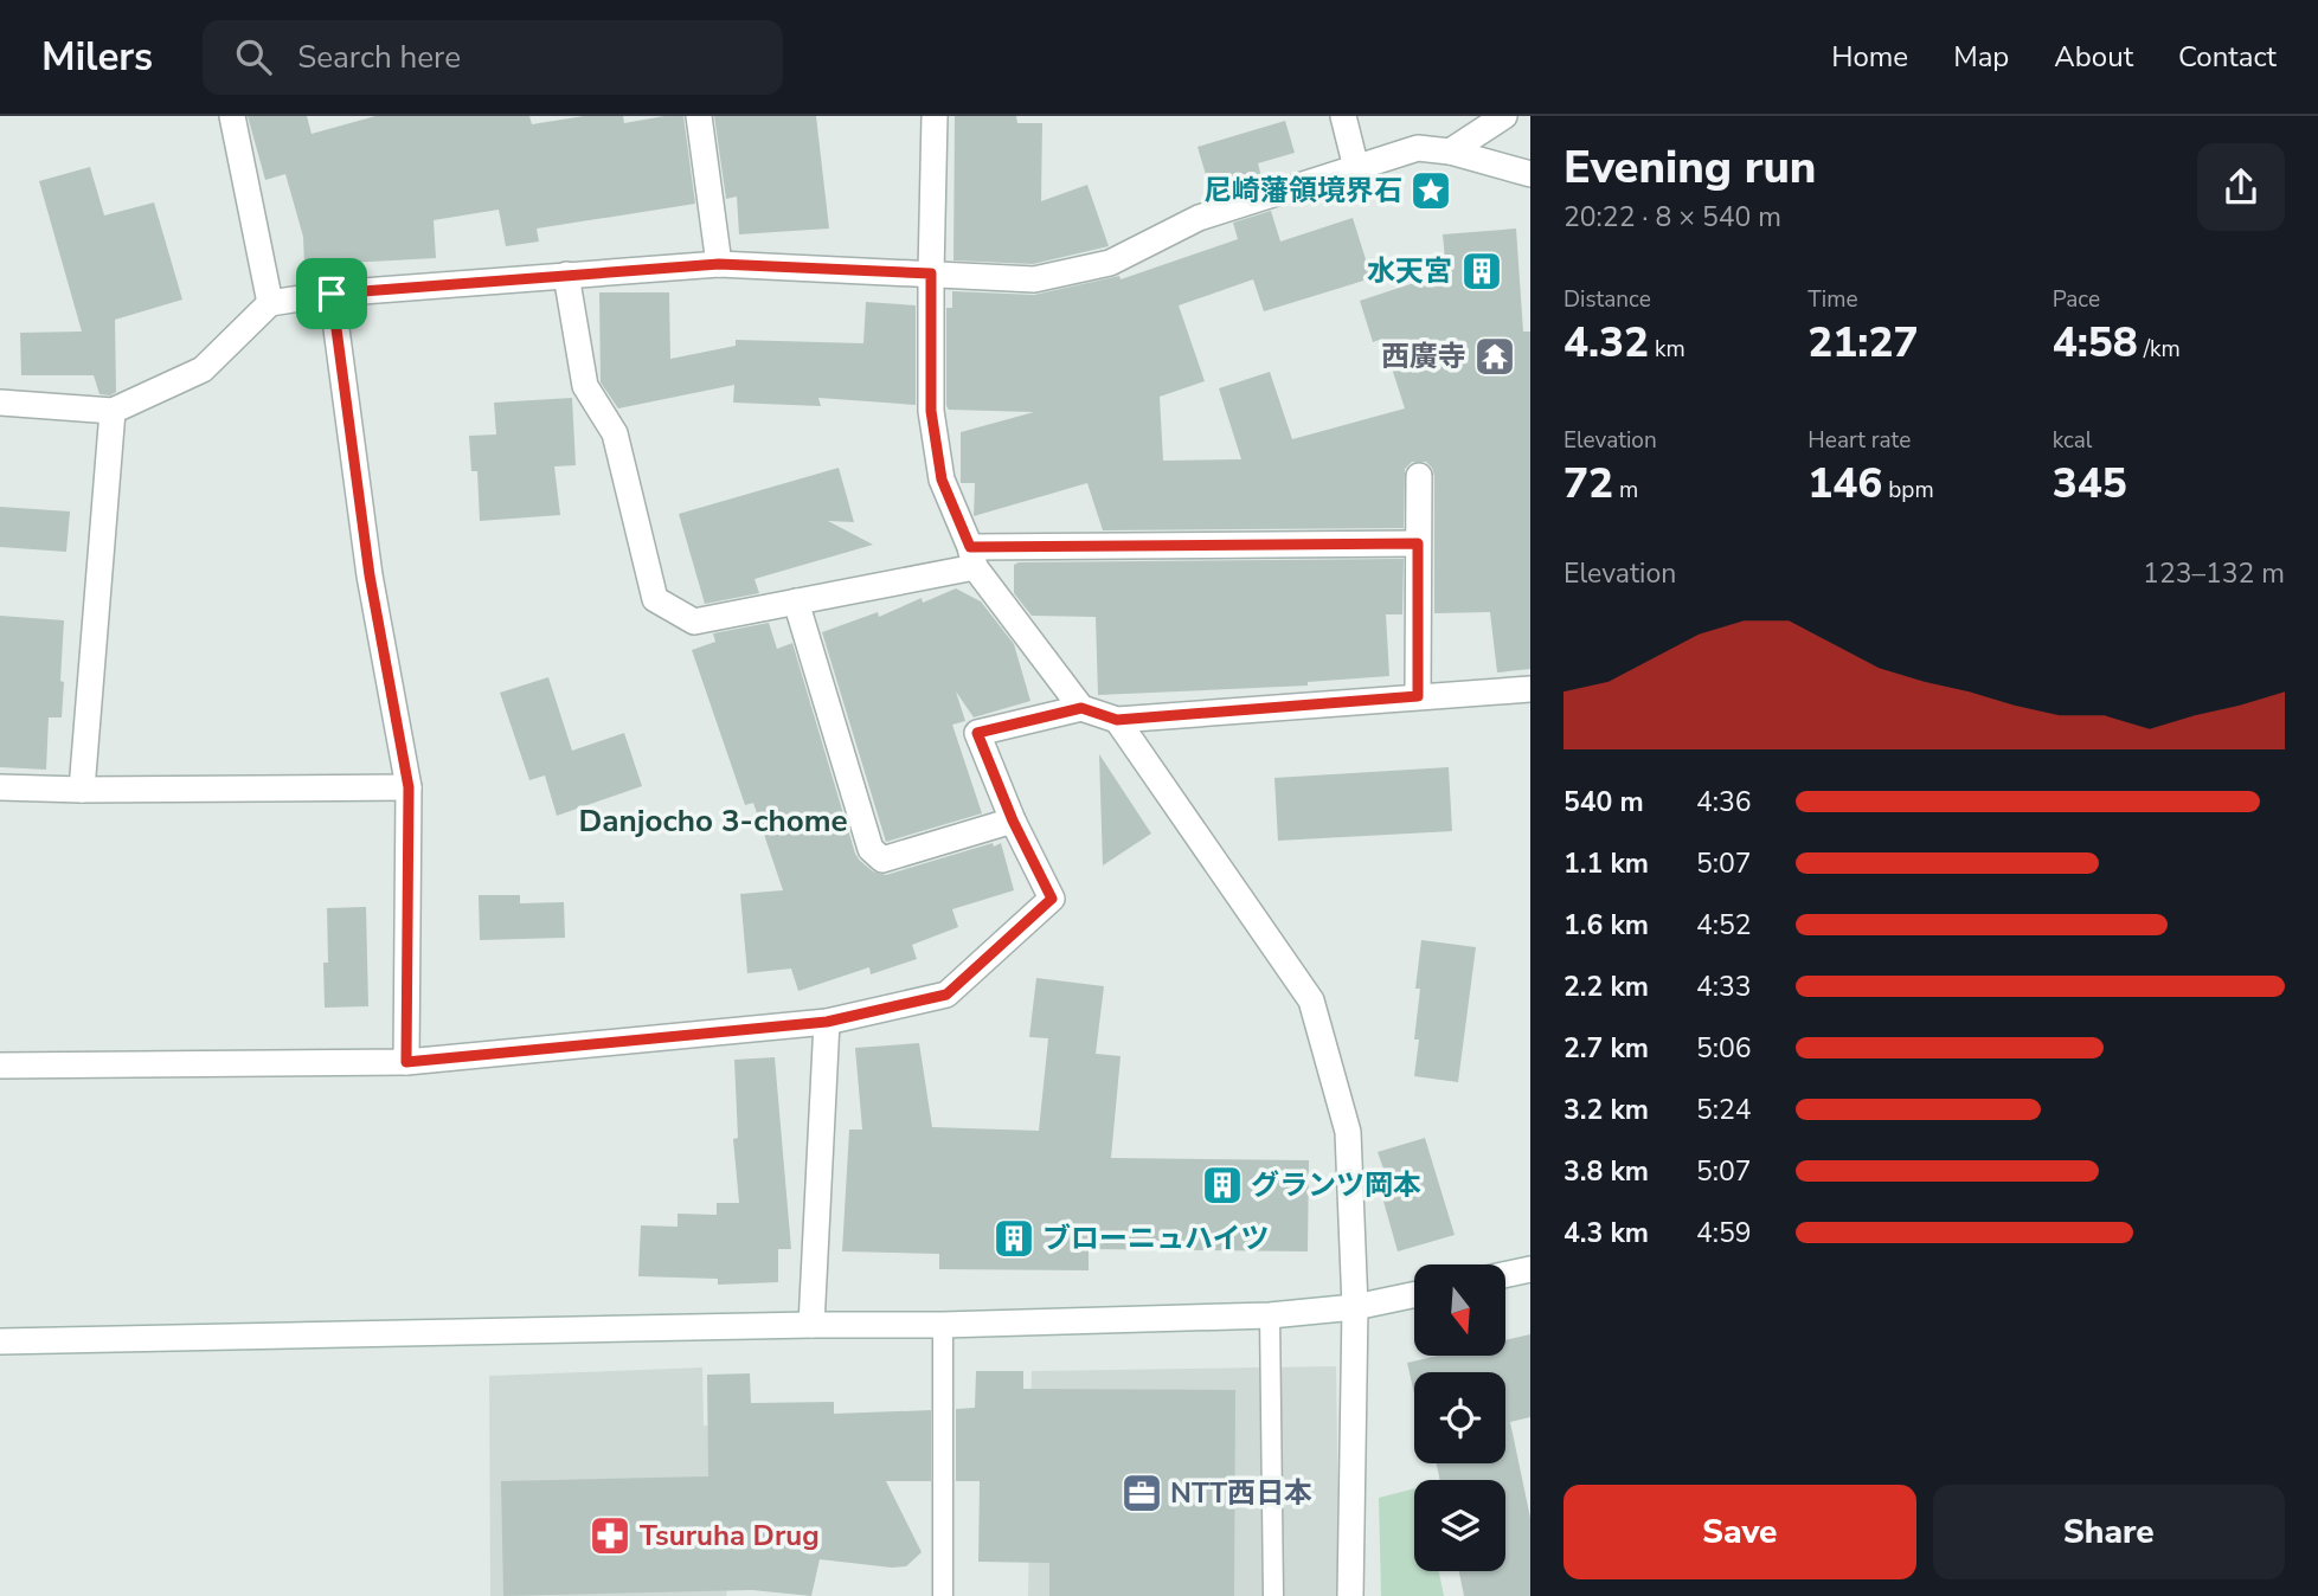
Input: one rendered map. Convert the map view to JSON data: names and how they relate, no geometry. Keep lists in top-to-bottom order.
{
  "districts": ["Danjocho 3-chome"],
  "places": {
    "place": ["尼崎藩領境界石"],
    "building": ["水天宮", "グランツ岡本", "ブローニュハイツ"],
    "temple": ["西廣寺"],
    "office": ["NTT西日本"],
    "pharmacy": ["Tsuruha Drug"]
  },
  "north": "bottom",
  "page": {
    "header": "Milers",
    "search": "Search here",
    "nav": [
      "Home",
      "Map",
      "About",
      "Contact"
    ],
    "heading": ["Evening run", "20:22 · 8 × 540 m"],
    "stats": [
      ["Distance", "4.32 km"],
      ["Time", "21:27"],
      ["Pace", "4:58 /km"],
      ["Elevation", "72 m"],
      ["Heart rate", "146 bpm"],
      ["kcal", "345"]
    ],
    "chart": ["Elevation", "123–132 m"],
    "list": [
      {
        "name": "540 m",
        "note": "4:36"
      },
      {
        "name": "1.1 km",
        "note": "5:07"
      },
      {
        "name": "1.6 km",
        "note": "4:52"
      },
      {
        "name": "2.2 km",
        "note": "4:33"
      },
      {
        "name": "2.7 km",
        "note": "5:06"
      },
      {
        "name": "3.2 km",
        "note": "5:24"
      },
      {
        "name": "3.8 km",
        "note": "5:07"
      },
      {
        "name": "4.3 km",
        "note": "4:59"
      }
    ],
    "buttons": ["Save", "Share"]
  }
}
